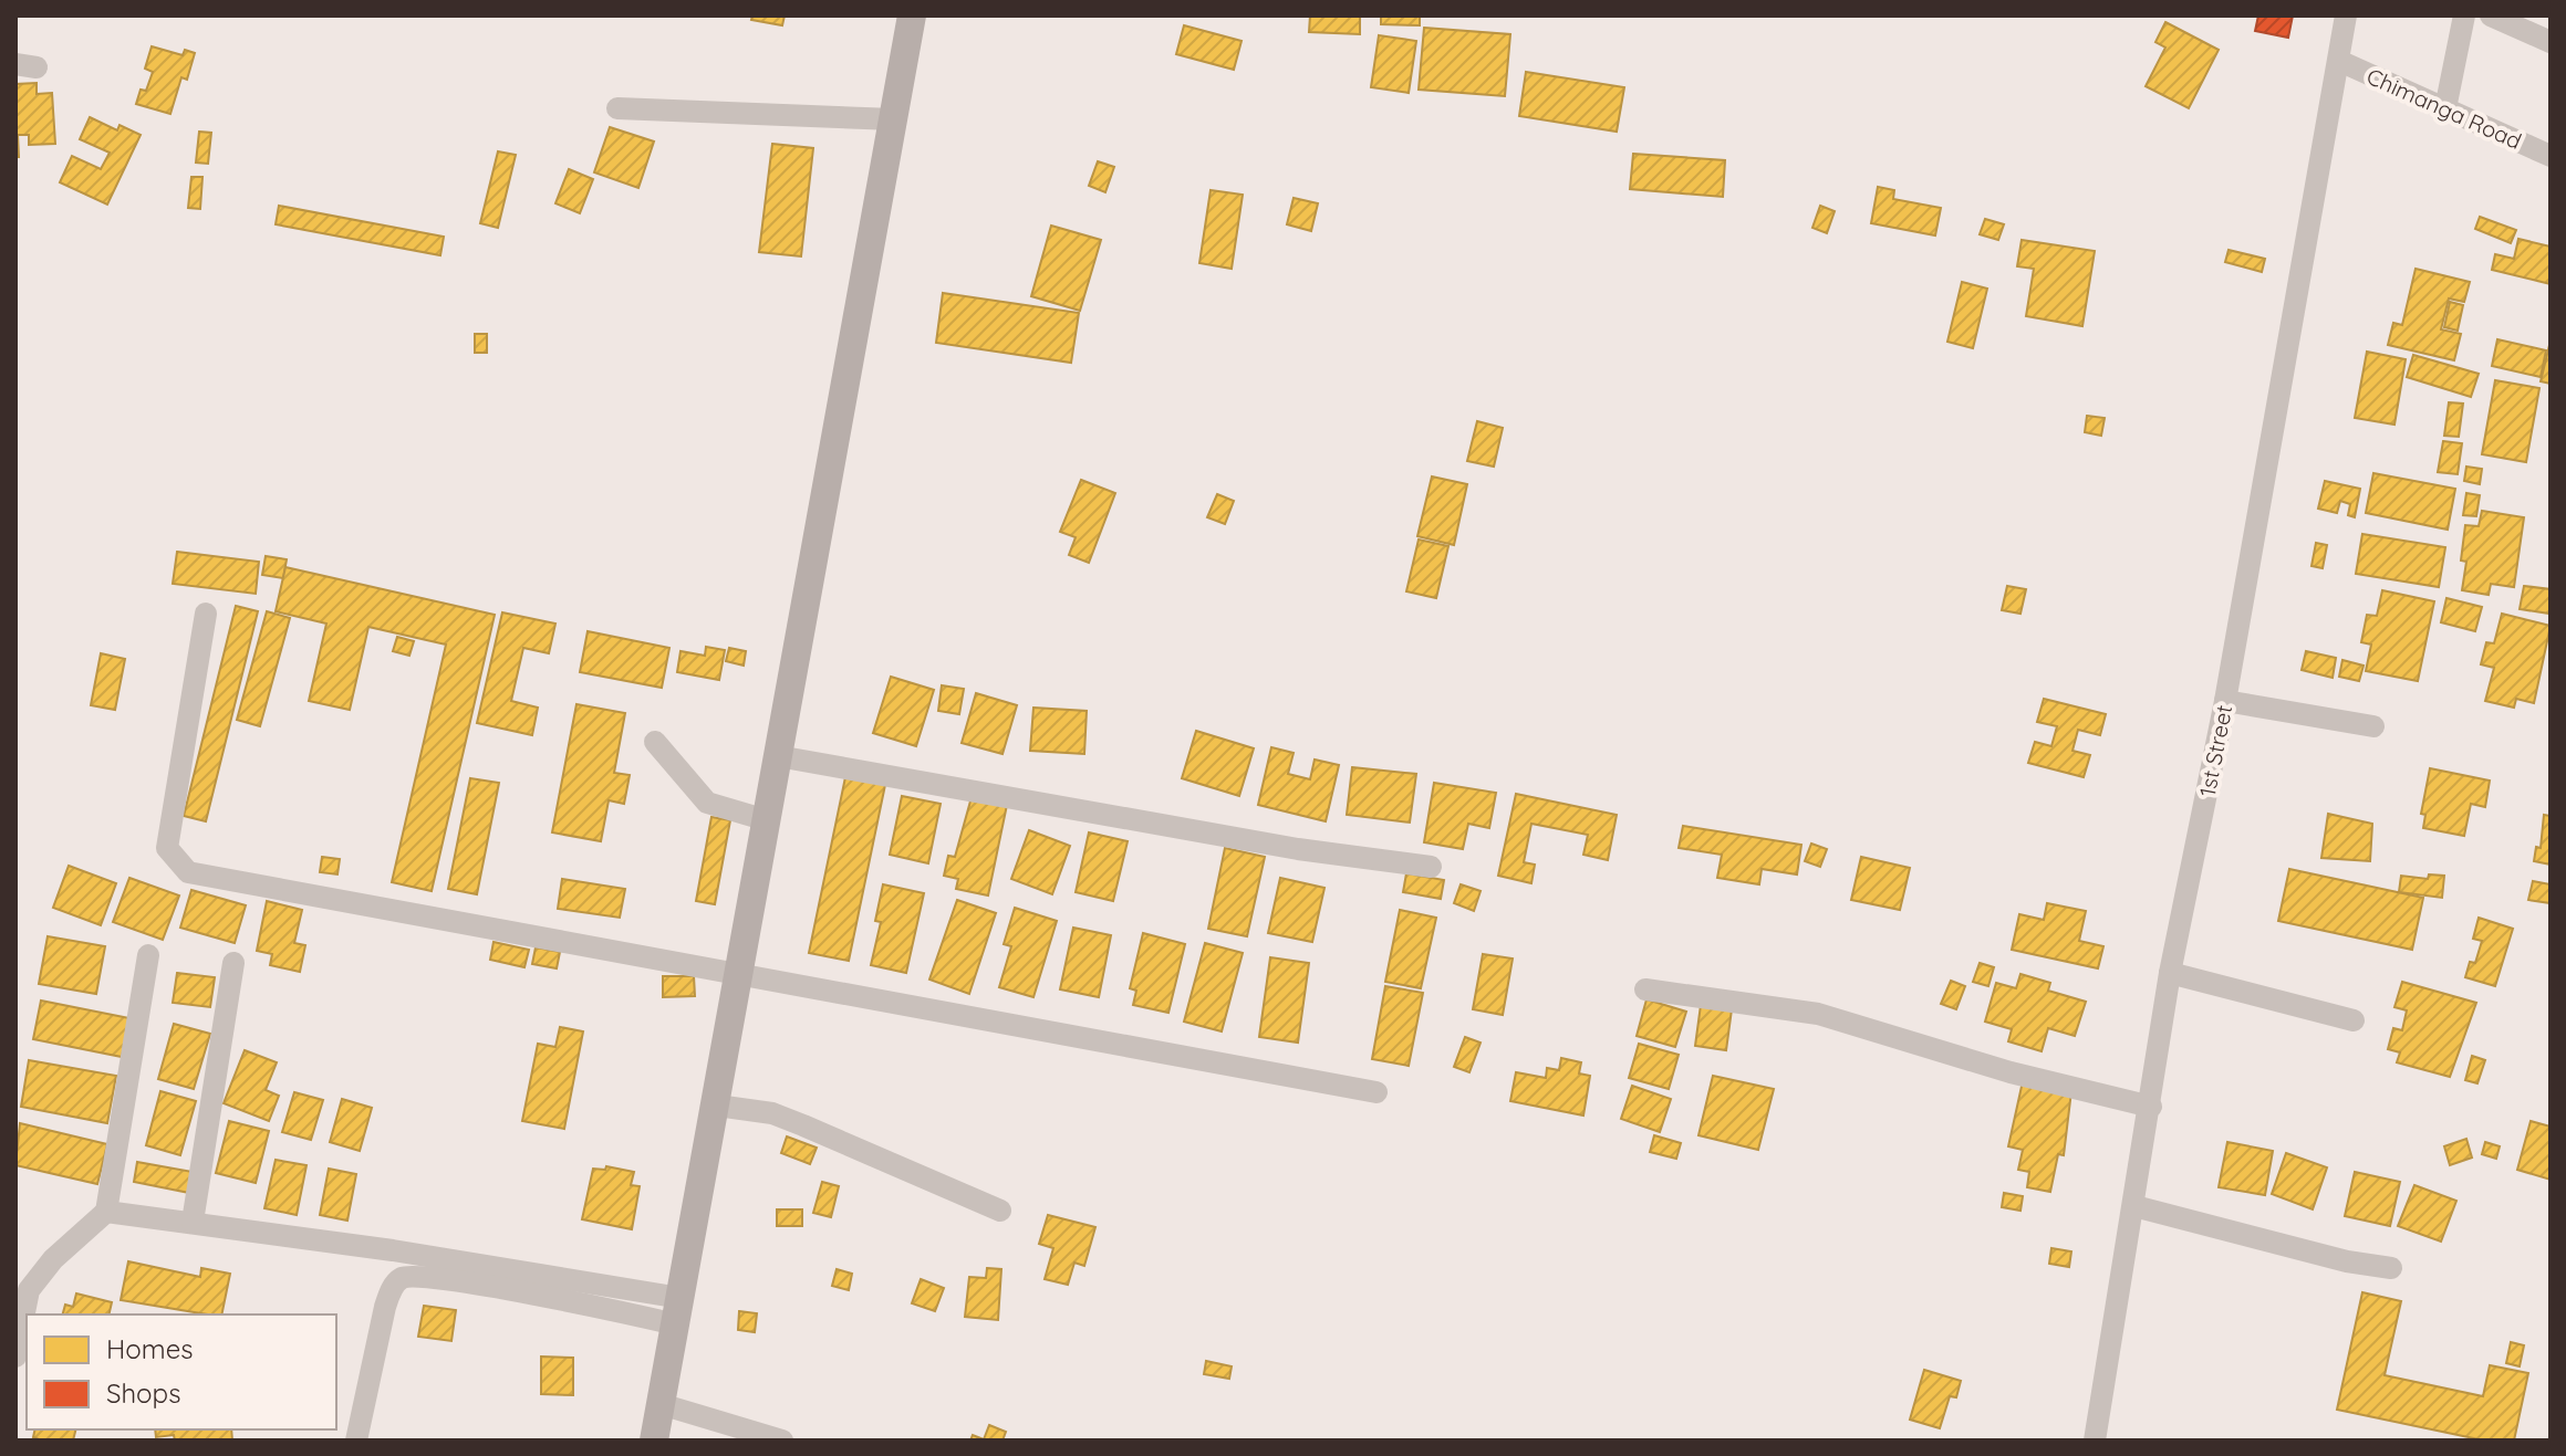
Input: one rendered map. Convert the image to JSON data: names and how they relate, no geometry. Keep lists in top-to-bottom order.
{
  "streets": {
    "street": ["Chimanga Road", "1st Street"]
  },
  "crossings": [
    ["Chimanga Road", "1st Street"]
  ],
  "legend": ["Homes", "Shops"]
}
